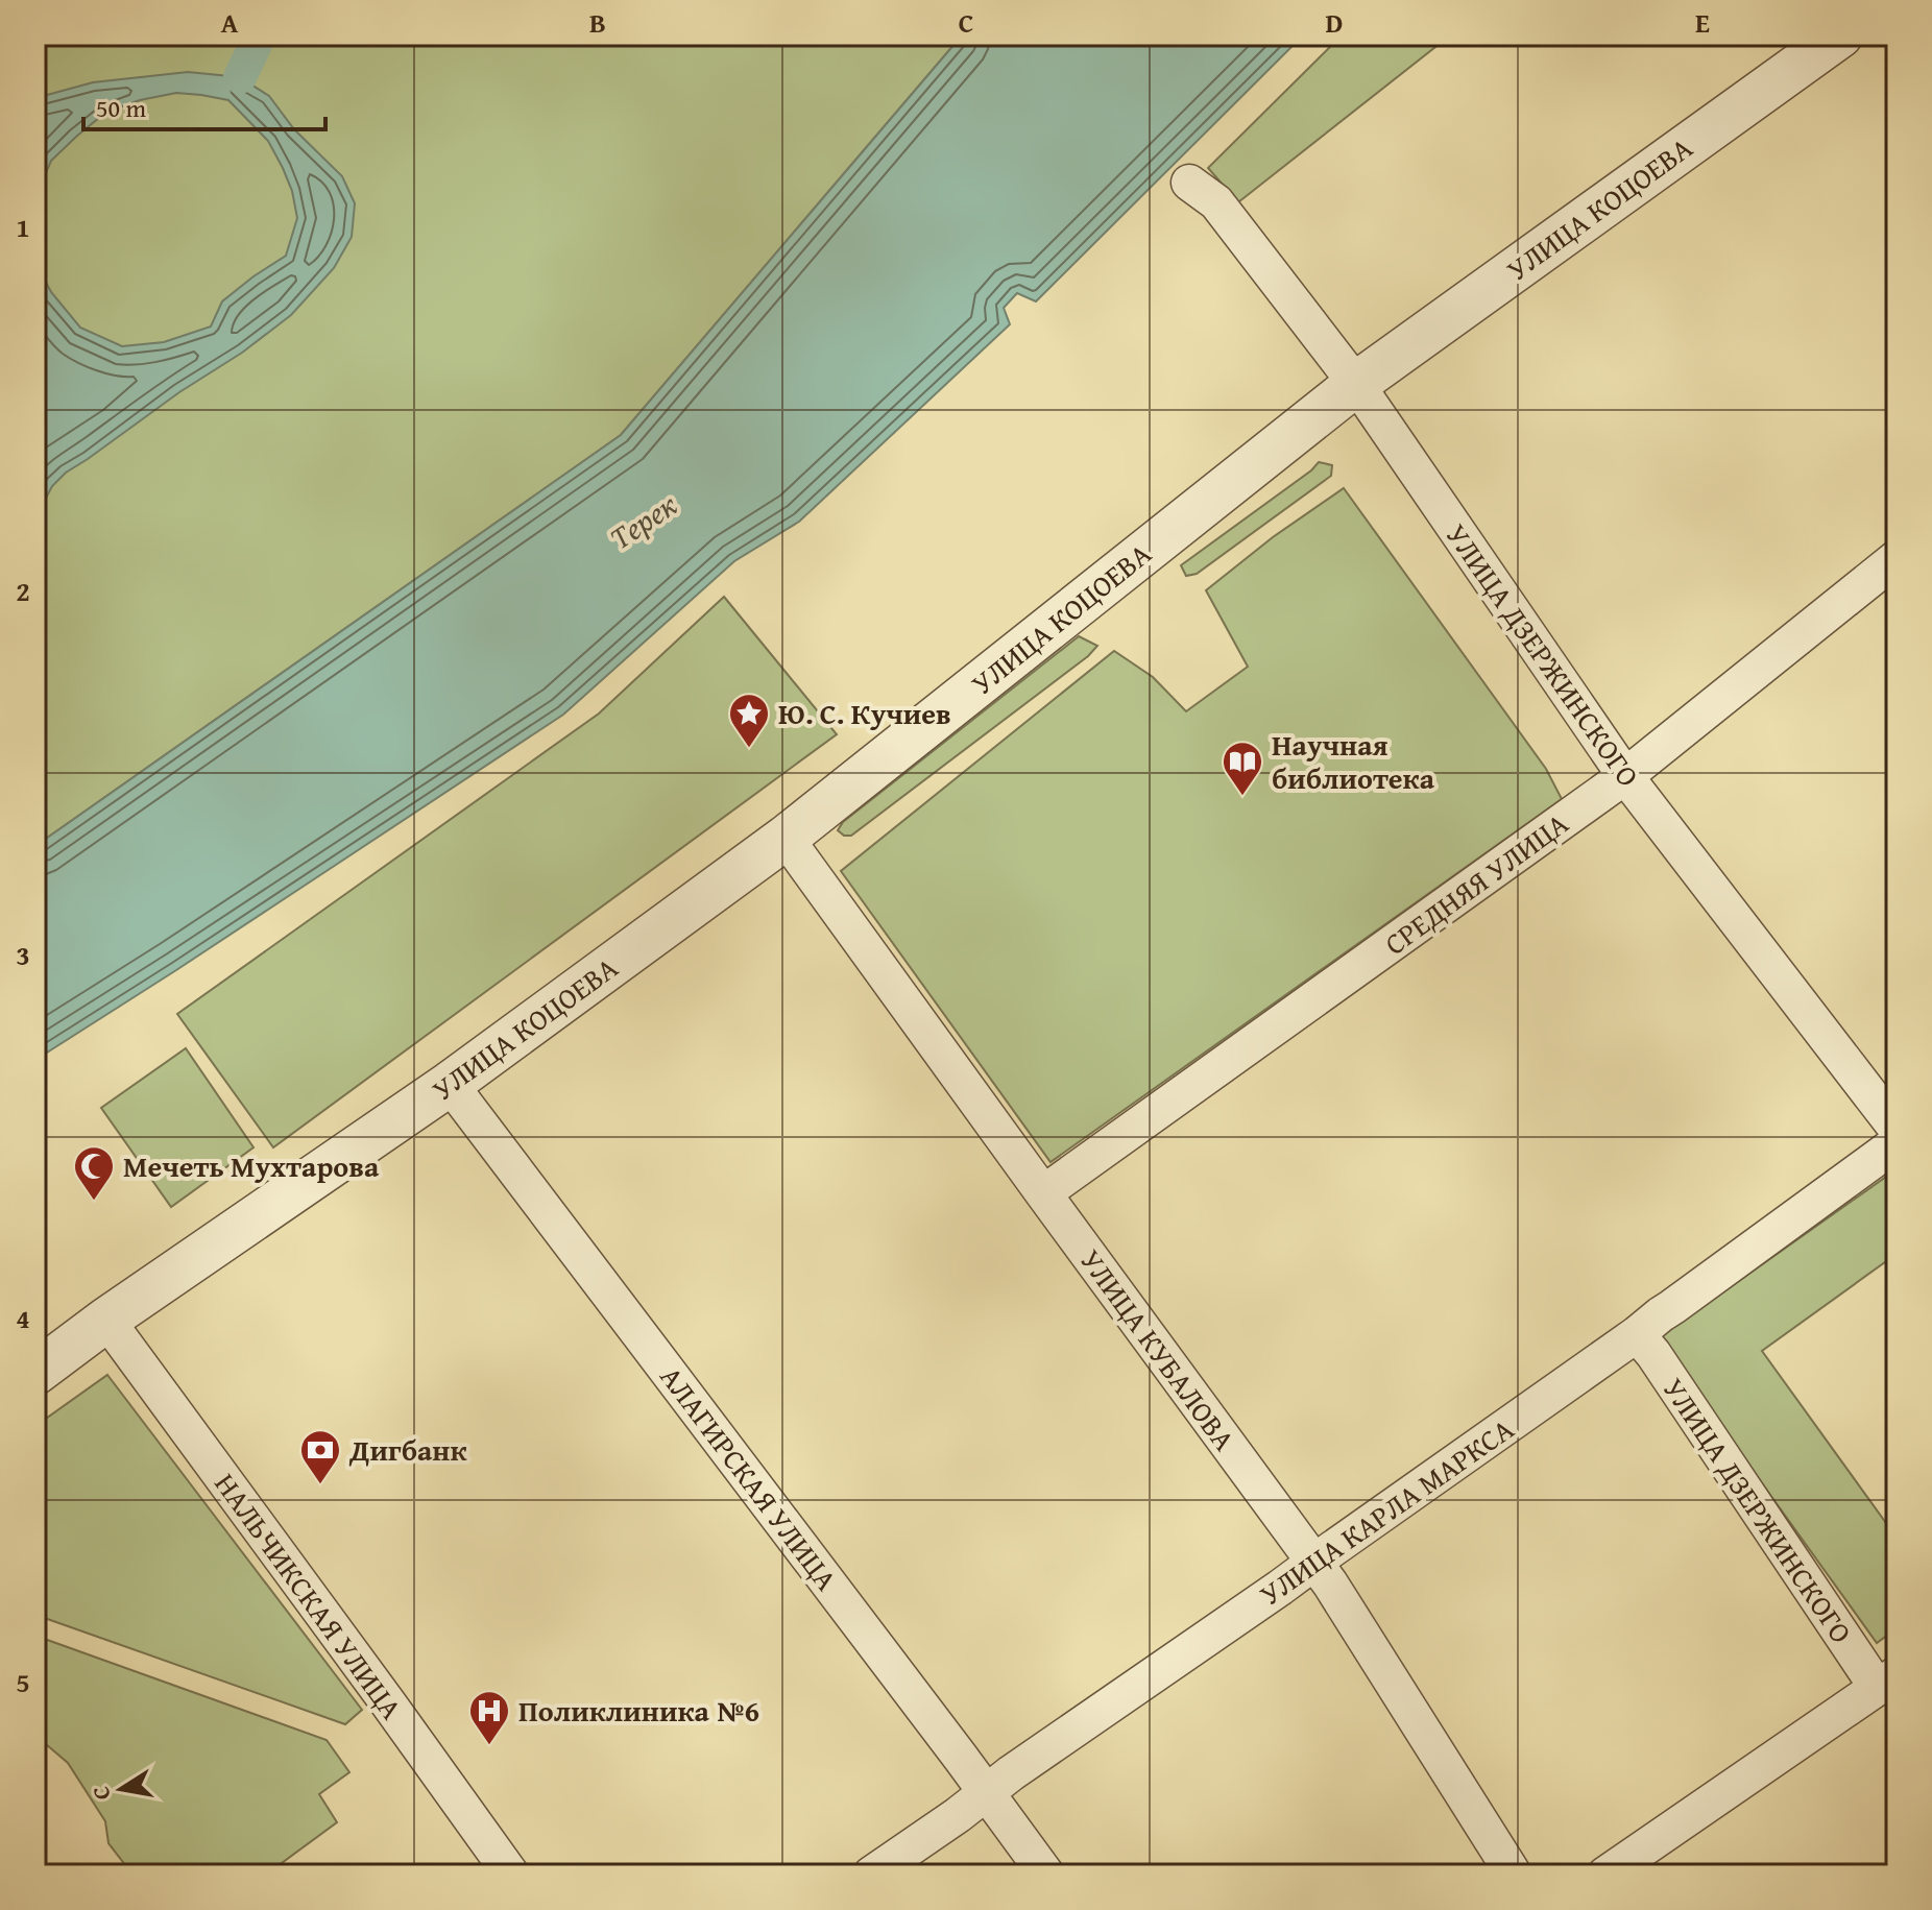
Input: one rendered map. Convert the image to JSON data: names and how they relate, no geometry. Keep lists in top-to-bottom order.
{
  "streets": {
    "street": [
      "УЛИЦА КОЦОЕВА",
      "УЛИЦА ДЗЕРЖИНСКОГО",
      "СРЕДНЯЯ УЛИЦА",
      "УЛИЦА КУБАЛОВА",
      "АЛАГИРСКАЯ УЛИЦА",
      "УЛИЦА КАРЛА МАРКСА",
      "НАЛЬЧИКСКАЯ УЛИЦА"
    ]
  },
  "crossings": [
    ["УЛИЦА КОЦОЕВА", "УЛИЦА ДЗЕРЖИНСКОГО"],
    ["УЛИЦА КОЦОЕВА", "УЛИЦА КУБАЛОВА"],
    ["УЛИЦА КОЦОЕВА", "АЛАГИРСКАЯ УЛИЦА"],
    ["УЛИЦА КОЦОЕВА", "НАЛЬЧИКСКАЯ УЛИЦА"],
    ["УЛИЦА ДЗЕРЖИНСКОГО", "СРЕДНЯЯ УЛИЦА"],
    ["УЛИЦА ДЗЕРЖИНСКОГО", "УЛИЦА КАРЛА МАРКСА"],
    ["СРЕДНЯЯ УЛИЦА", "УЛИЦА КУБАЛОВА"],
    ["УЛИЦА КУБАЛОВА", "УЛИЦА КАРЛА МАРКСА"],
    ["АЛАГИРСКАЯ УЛИЦА", "УЛИЦА КАРЛА МАРКСА"]
  ],
  "water": ["Терек"],
  "places": {
    "place": ["Ю. С. Кучиев"],
    "library": ["Научная библиотека"],
    "mosque": ["Мечеть Мухтарова"],
    "bank": ["Дигбанк"],
    "hospital": ["Поликлиника №6"]
  },
  "scale_bar": "50 m",
  "north": "left",
  "grid": {
    "columns": [
      "A",
      "B",
      "C",
      "D",
      "E"
    ],
    "rows": [
      "1",
      "2",
      "3",
      "4",
      "5"
    ]
  }
}
